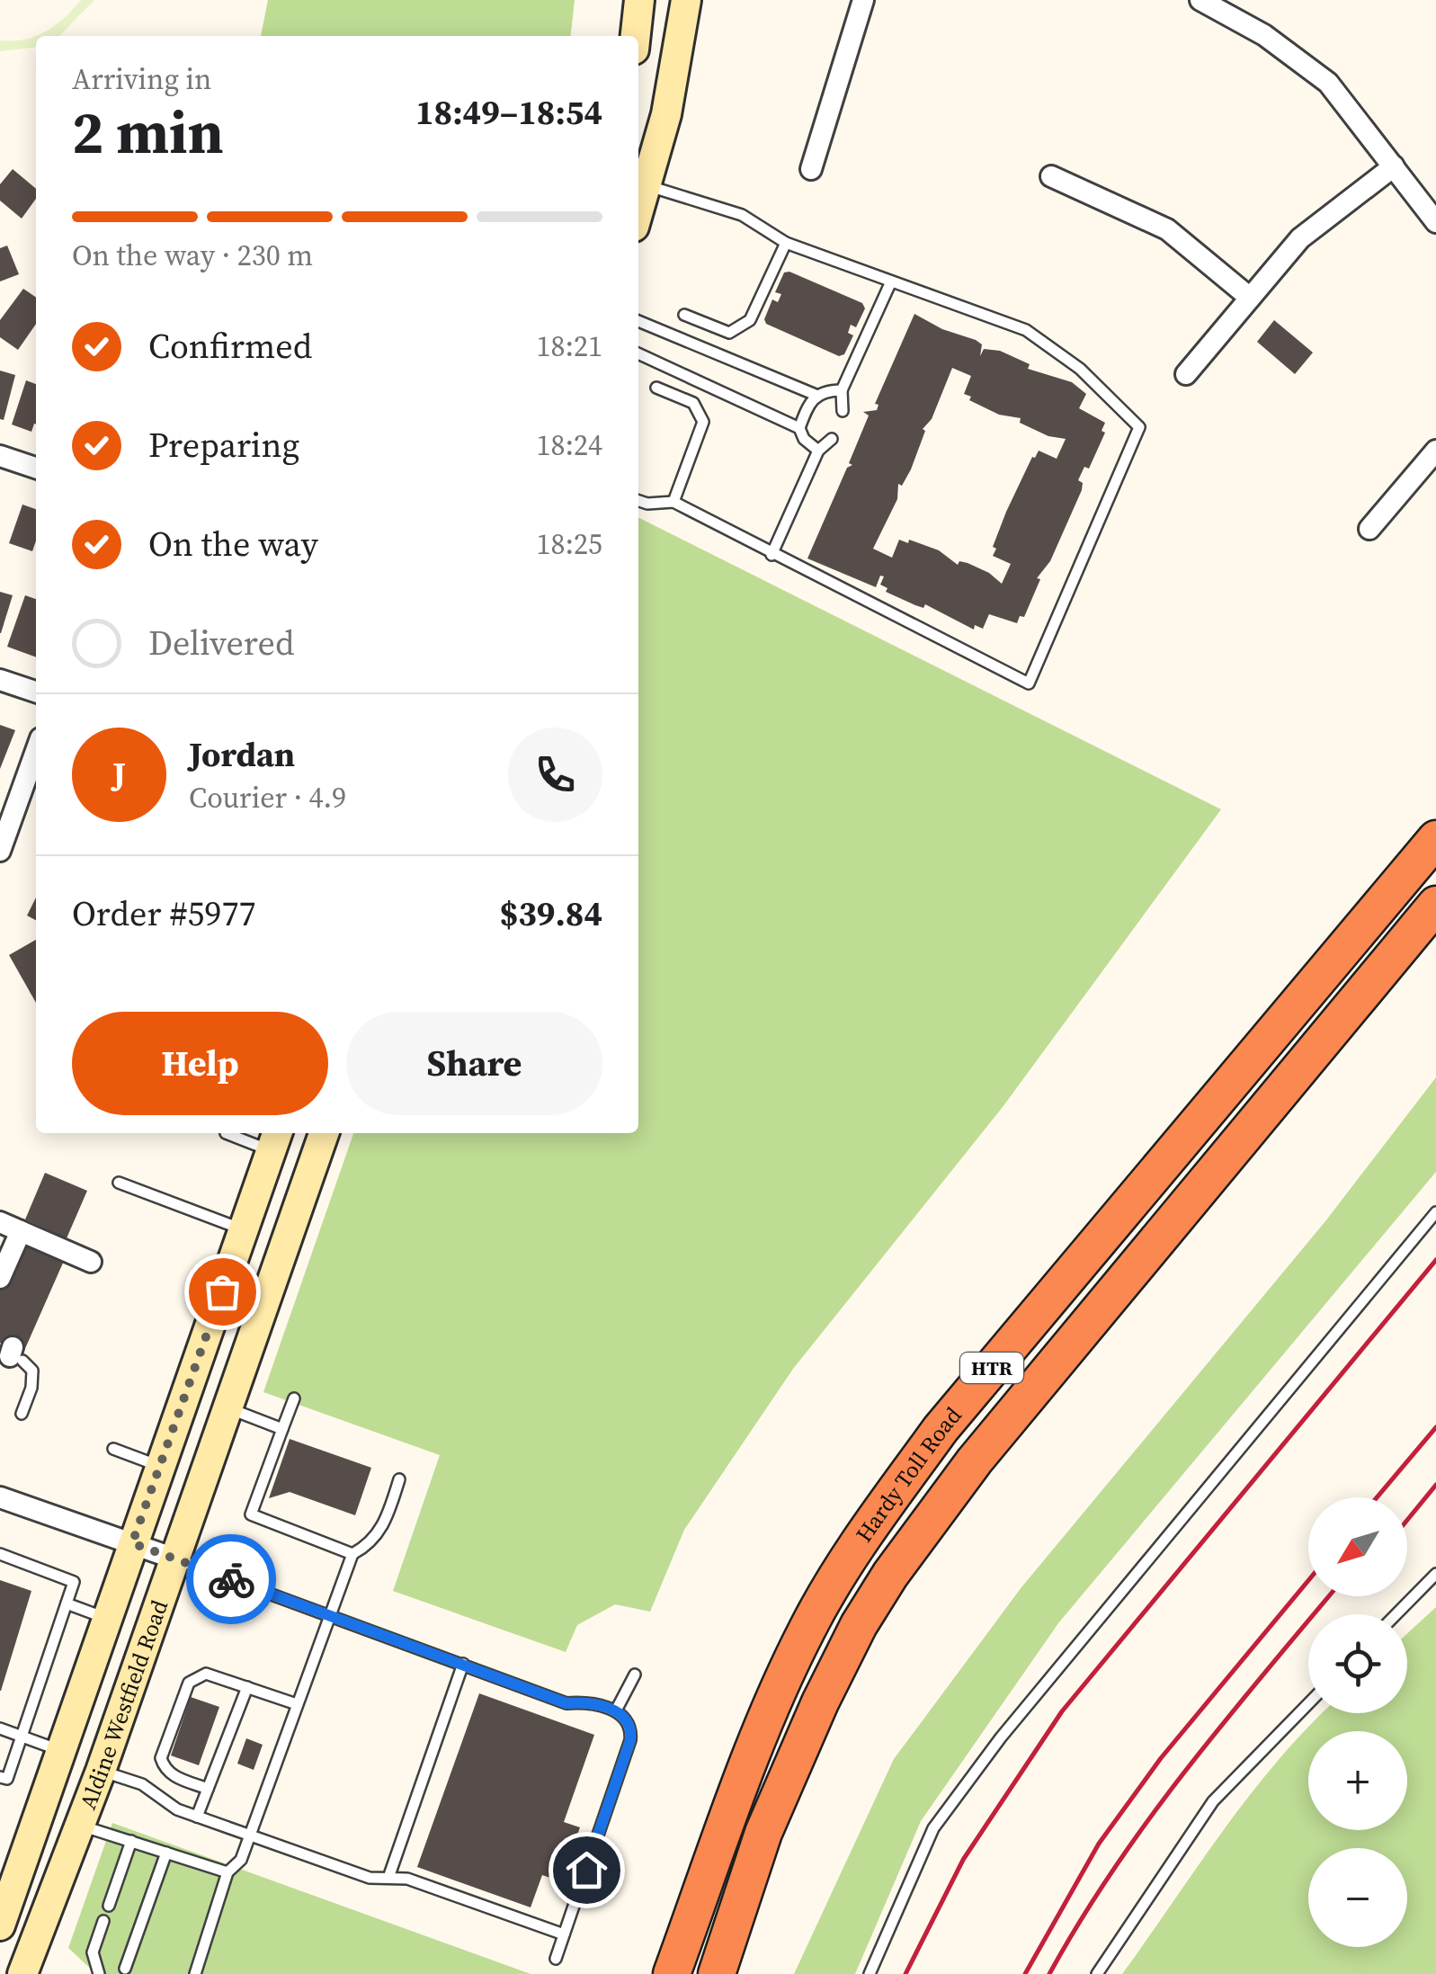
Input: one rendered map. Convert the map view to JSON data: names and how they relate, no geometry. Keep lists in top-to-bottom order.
{
  "streets": {
    "highway": ["HTR", "Hardy Toll Road"],
    "main road": ["Aldine Westfield Road"]
  },
  "north": "bottom left",
  "page": {
    "heading": ["2 min", "Arriving in", "18:49–18:54"],
    "panel": [
      "Jordan",
      "Courier · 4.9",
      "Order #5977",
      "$39.84"
    ],
    "bar": "On the way · 230 m",
    "list": [
      ["Confirmed", "18:21"],
      ["Preparing", "18:24"],
      ["On the way", "18:25"],
      "Delivered"
    ],
    "round": "J",
    "buttons": ["Help", "Share"],
    "map_buttons": ["+", "−"]
  }
}
